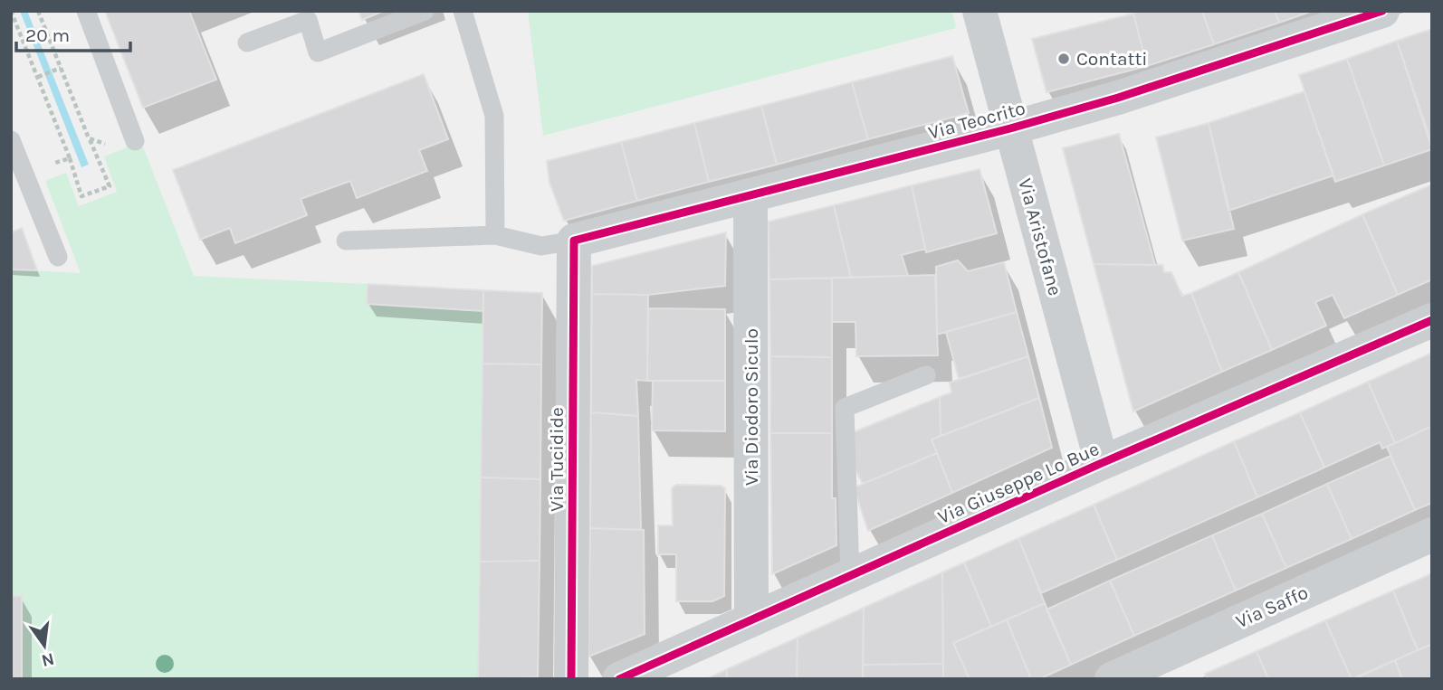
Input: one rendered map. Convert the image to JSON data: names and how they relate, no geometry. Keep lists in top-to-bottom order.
{
  "streets": {
    "street": [
      "Via Teocrito",
      "Via Aristofane",
      "Via Diodoro Siculo",
      "Via Tucidide",
      "Via Giuseppe Lo Bue",
      "Via Saffo"
    ]
  },
  "crossings": [
    ["Via Teocrito", "Via Aristofane"],
    ["Via Teocrito", "Via Diodoro Siculo"],
    ["Via Teocrito", "Via Tucidide"],
    ["Via Aristofane", "Via Giuseppe Lo Bue"],
    ["Via Diodoro Siculo", "Via Giuseppe Lo Bue"]
  ],
  "places": ["Contatti"],
  "scale_bar": "20 m",
  "north": "bottom"
}
